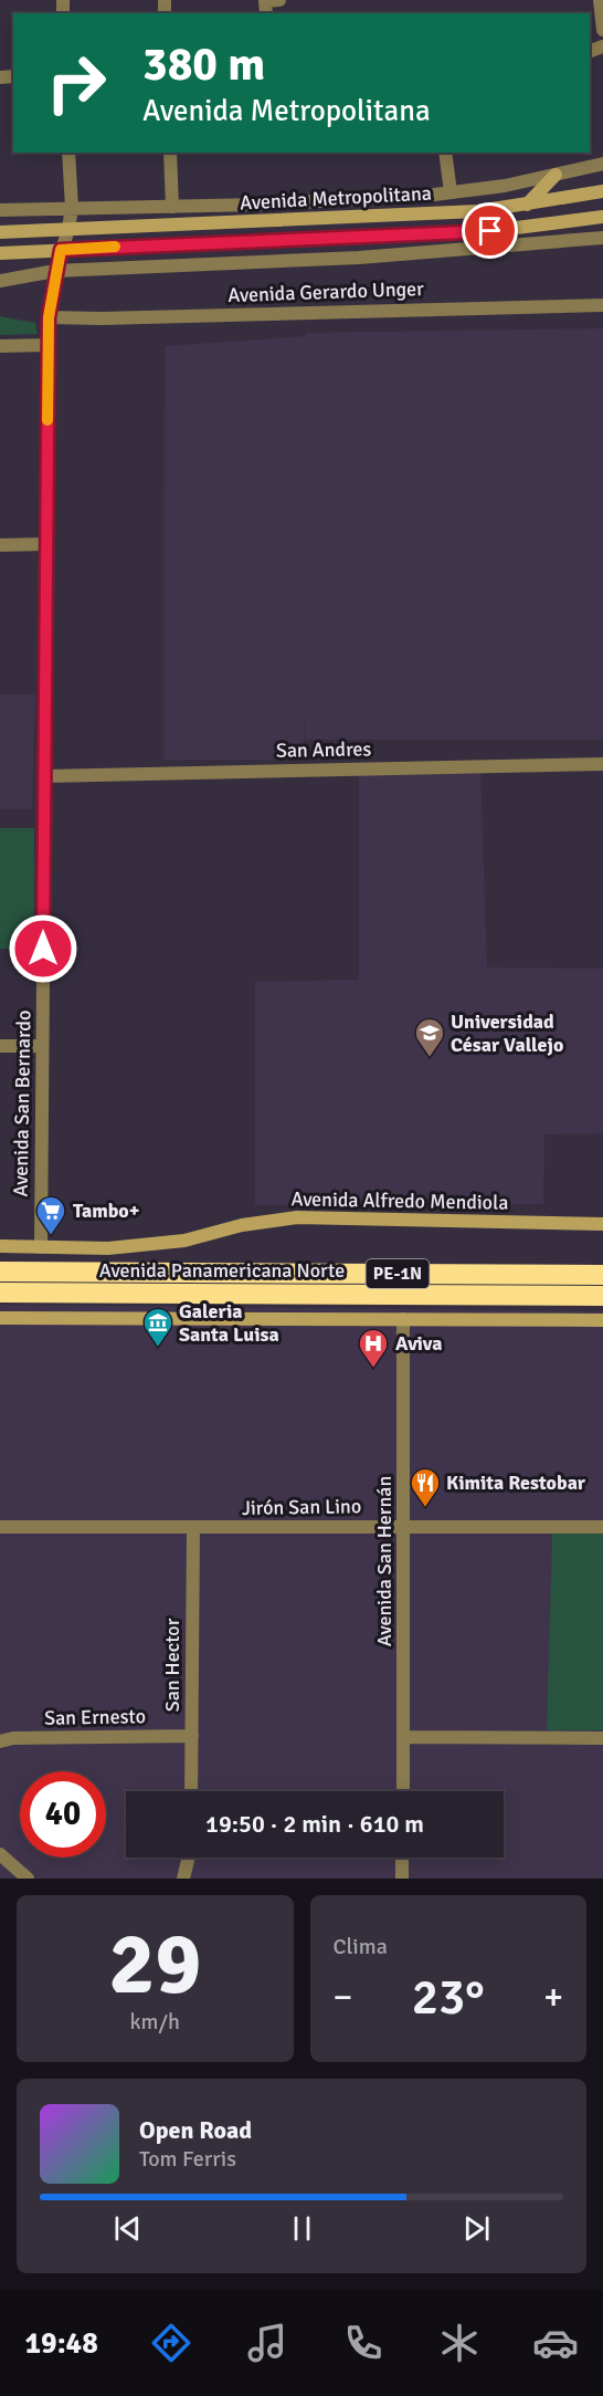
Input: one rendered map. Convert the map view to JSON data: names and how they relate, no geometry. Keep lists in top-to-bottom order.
{
  "streets": {
    "highway": ["Avenida Panamericana Norte", "PE-1N"],
    "main road": ["Avenida Metropolitana", "Avenida Alfredo Mendiola"],
    "street": [
      "Avenida Gerardo Unger",
      "San Andres",
      "Avenida San Bernardo",
      "Jirón San Lino",
      "Avenida San Hernán",
      "San Hector",
      "San Ernesto"
    ]
  },
  "crossings": [
    ["Avenida Metropolitana", "Avenida San Bernardo"],
    ["Avenida Gerardo Unger", "Avenida San Bernardo"],
    ["San Andres", "Avenida San Bernardo"],
    ["Avenida San Bernardo", "Avenida Alfredo Mendiola"],
    ["Jirón San Lino", "Avenida San Hernán"],
    ["Jirón San Lino", "San Hector"],
    ["San Hector", "San Ernesto"]
  ],
  "places": {
    "school or university": ["Universidad César Vallejo"],
    "supermarket": ["Tambo+"],
    "museum": ["Galeria Santa Luisa"],
    "hospital": ["Aviva"],
    "restaurant": ["Kimita Restobar"]
  },
  "page": {
    "turn": ["380 m", "Avenida Metropolitana"],
    "limit": "40",
    "trip": "19:50 · 2 min · 610 m",
    "tile": [
      ["29", "km/h"],
      "Clima"
    ],
    "heat": ["−", "23°", "+"],
    "song": ["Open Road", "Tom Ferris"],
    "tabs": "19:48"
  }
}
